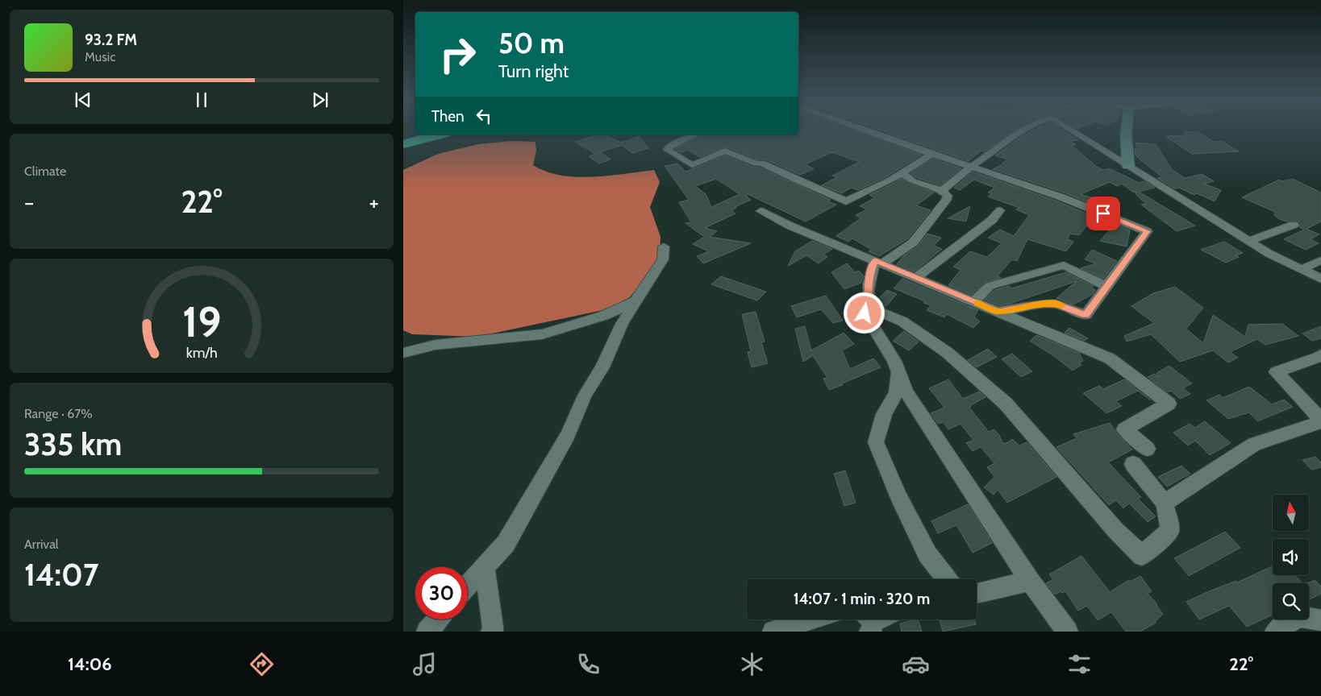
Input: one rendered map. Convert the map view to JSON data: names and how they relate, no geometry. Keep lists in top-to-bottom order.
{
  "north": "top",
  "page": {
    "turn": ["50 m", "Turn right"],
    "song": ["93.2 FM", "Music"],
    "then": "Then",
    "tile": [
      "Climate",
      ["Range · 67%", "335 km"],
      ["Arrival", "14:07"]
    ],
    "heat": ["−", "22°", "+"],
    "limit": "30",
    "trip": "14:07 · 1 min · 320 m",
    "tabs": ["14:06", "22°"],
    "gauge": ["19", "km/h"]
  }
}
